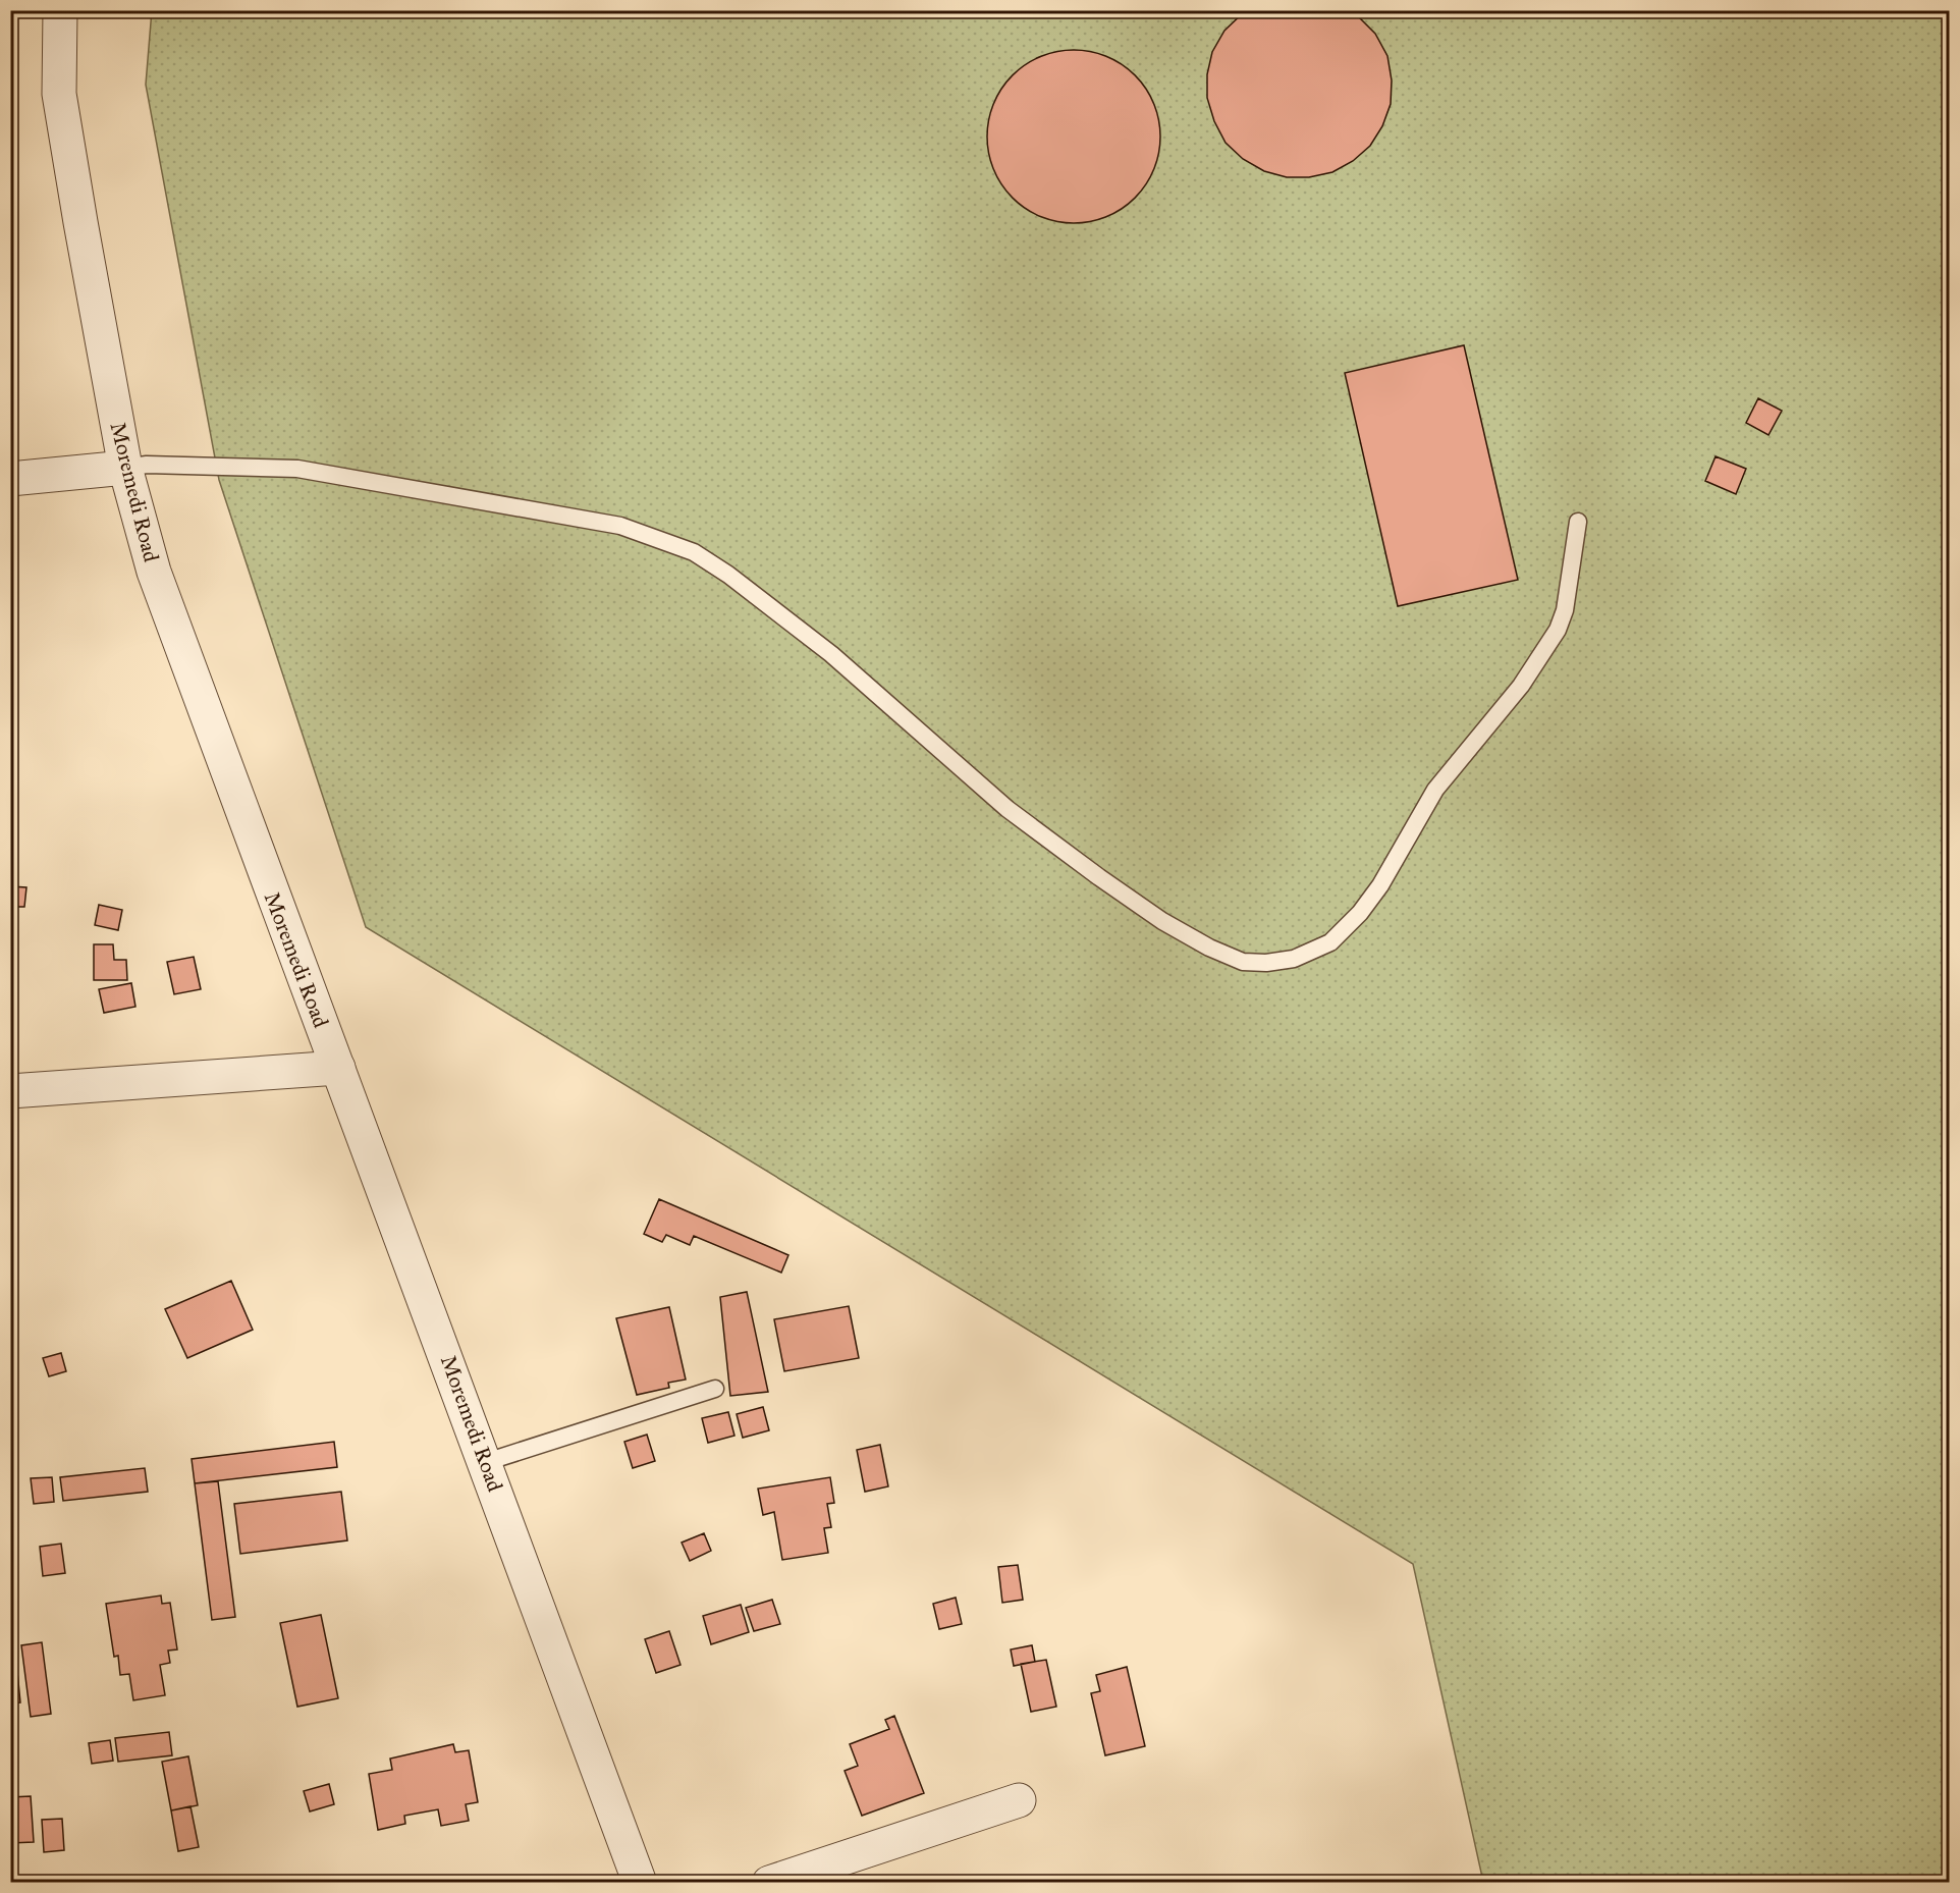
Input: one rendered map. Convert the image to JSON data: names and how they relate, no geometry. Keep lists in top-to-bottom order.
{
  "streets": {
    "street": ["Moremedi Road"]
  }
}
